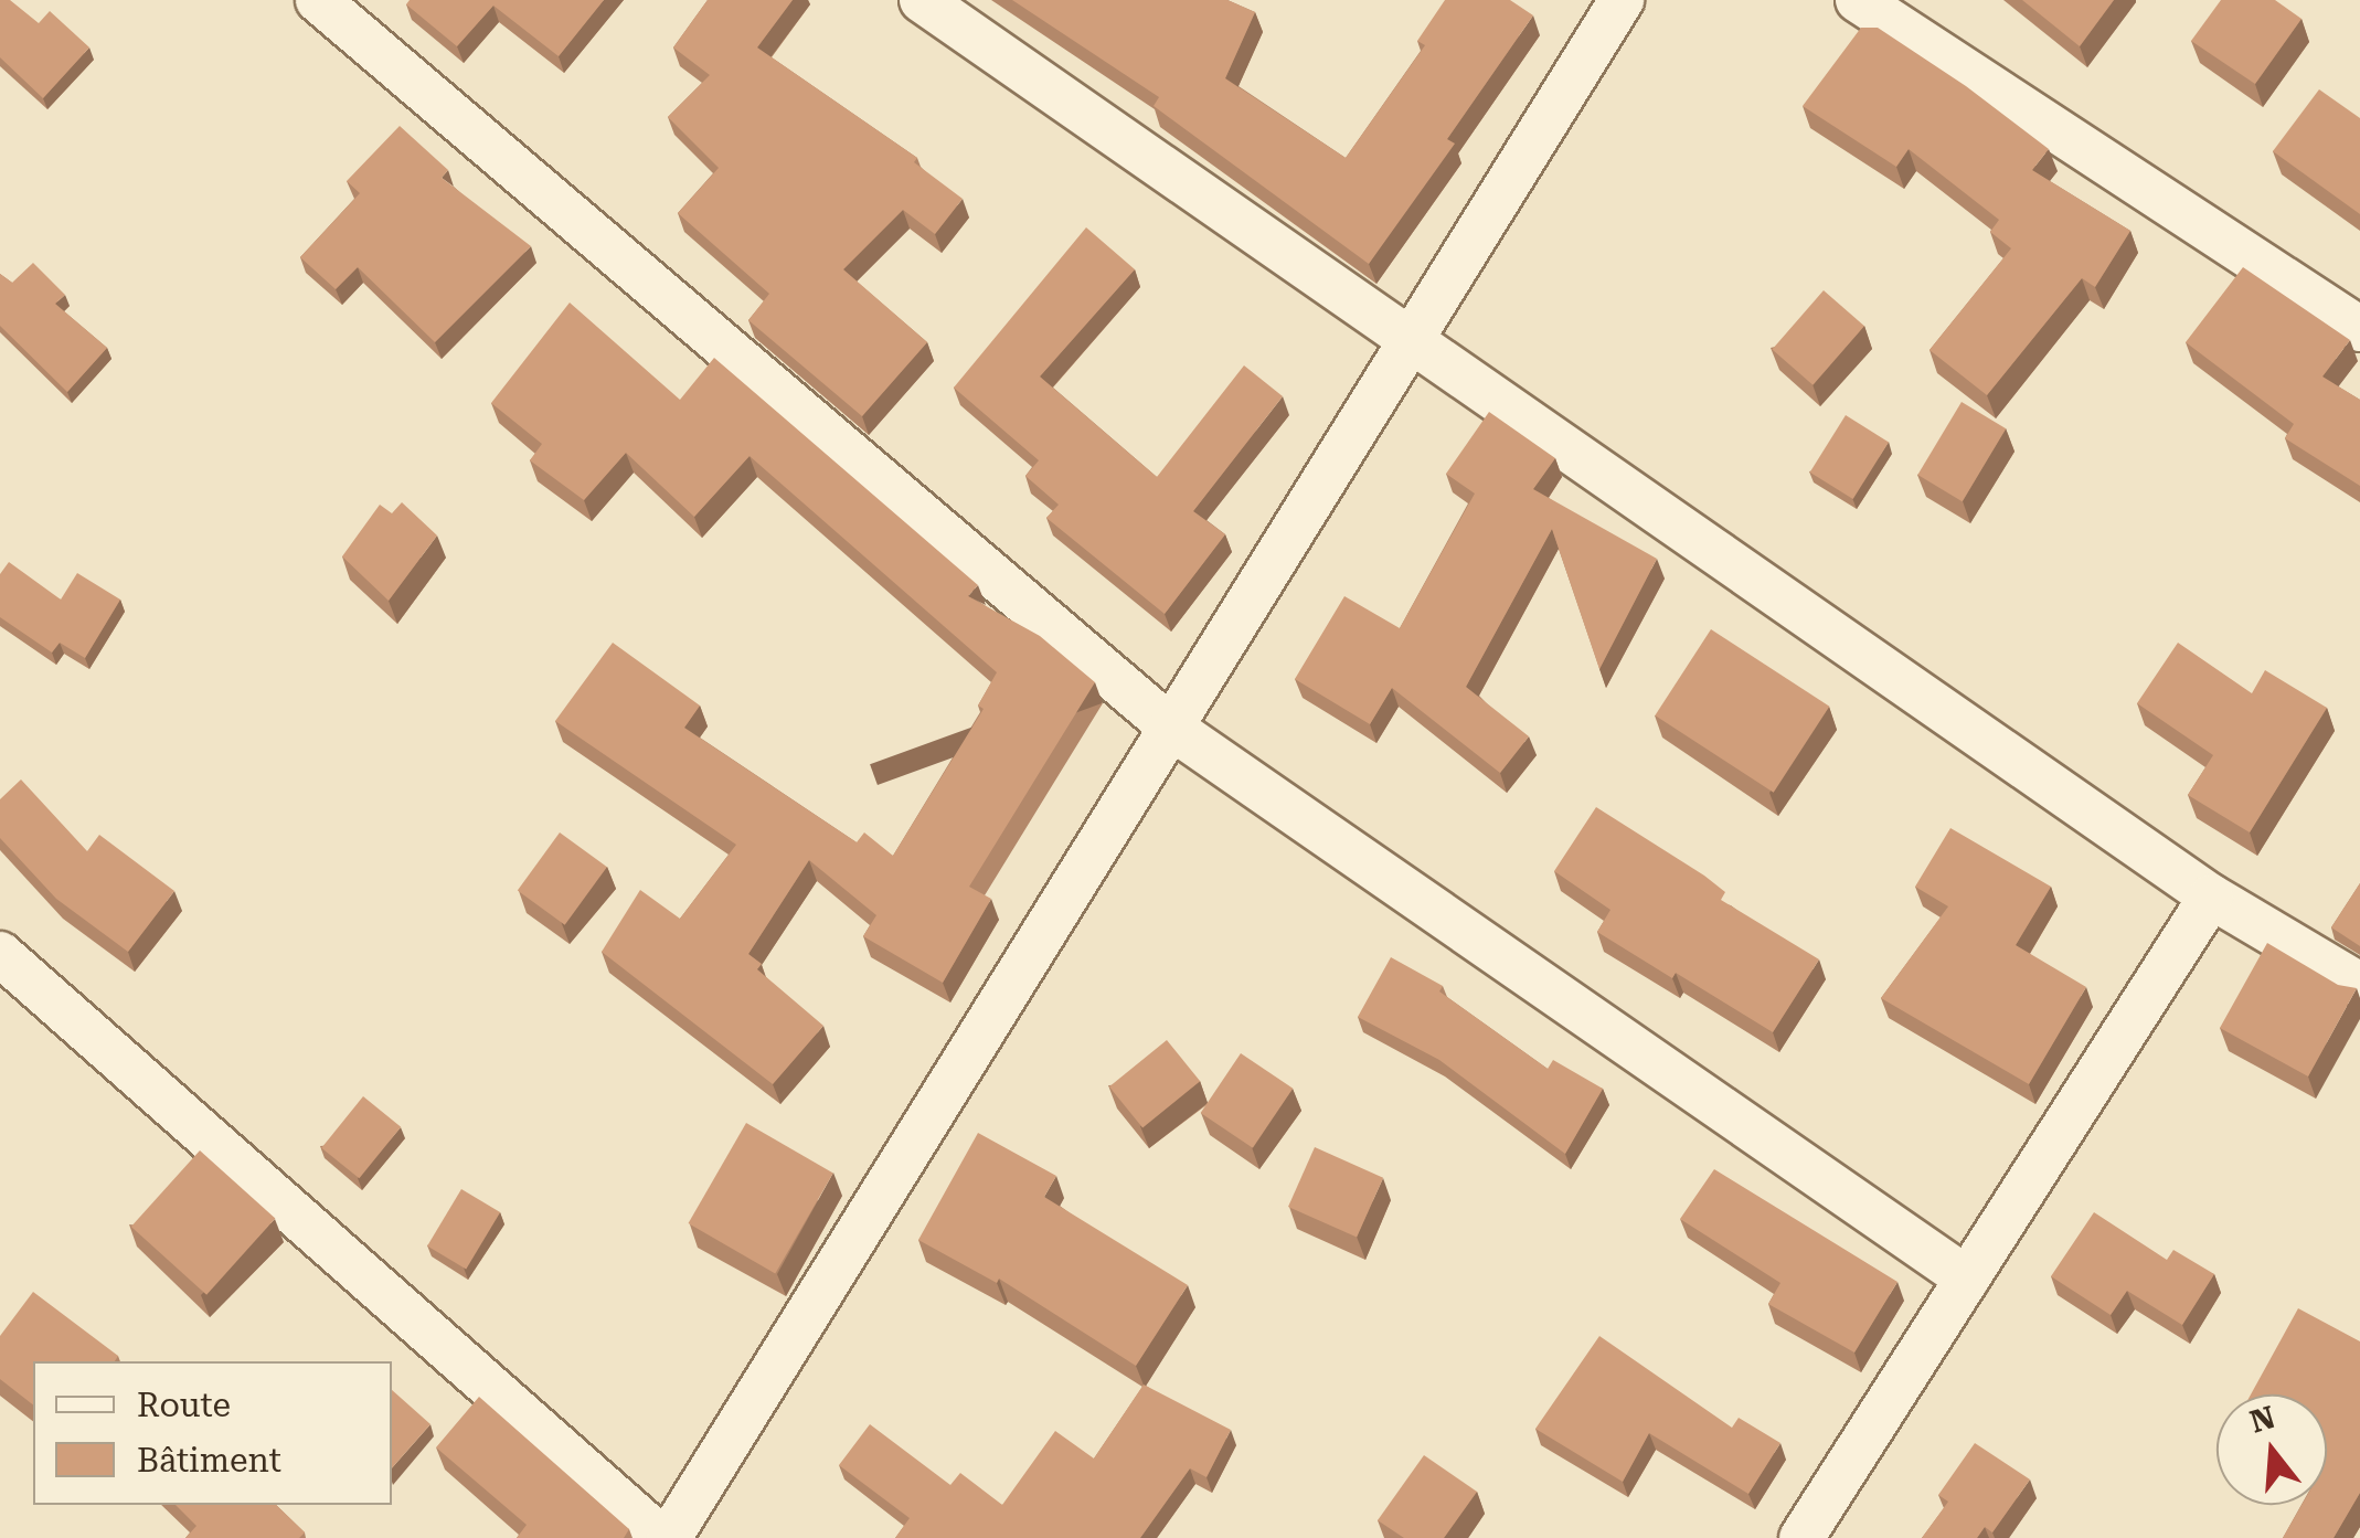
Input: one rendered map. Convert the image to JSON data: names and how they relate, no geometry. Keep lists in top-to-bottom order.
{
  "legend": ["Route", "Bâtiment"],
  "north": "top"
}
